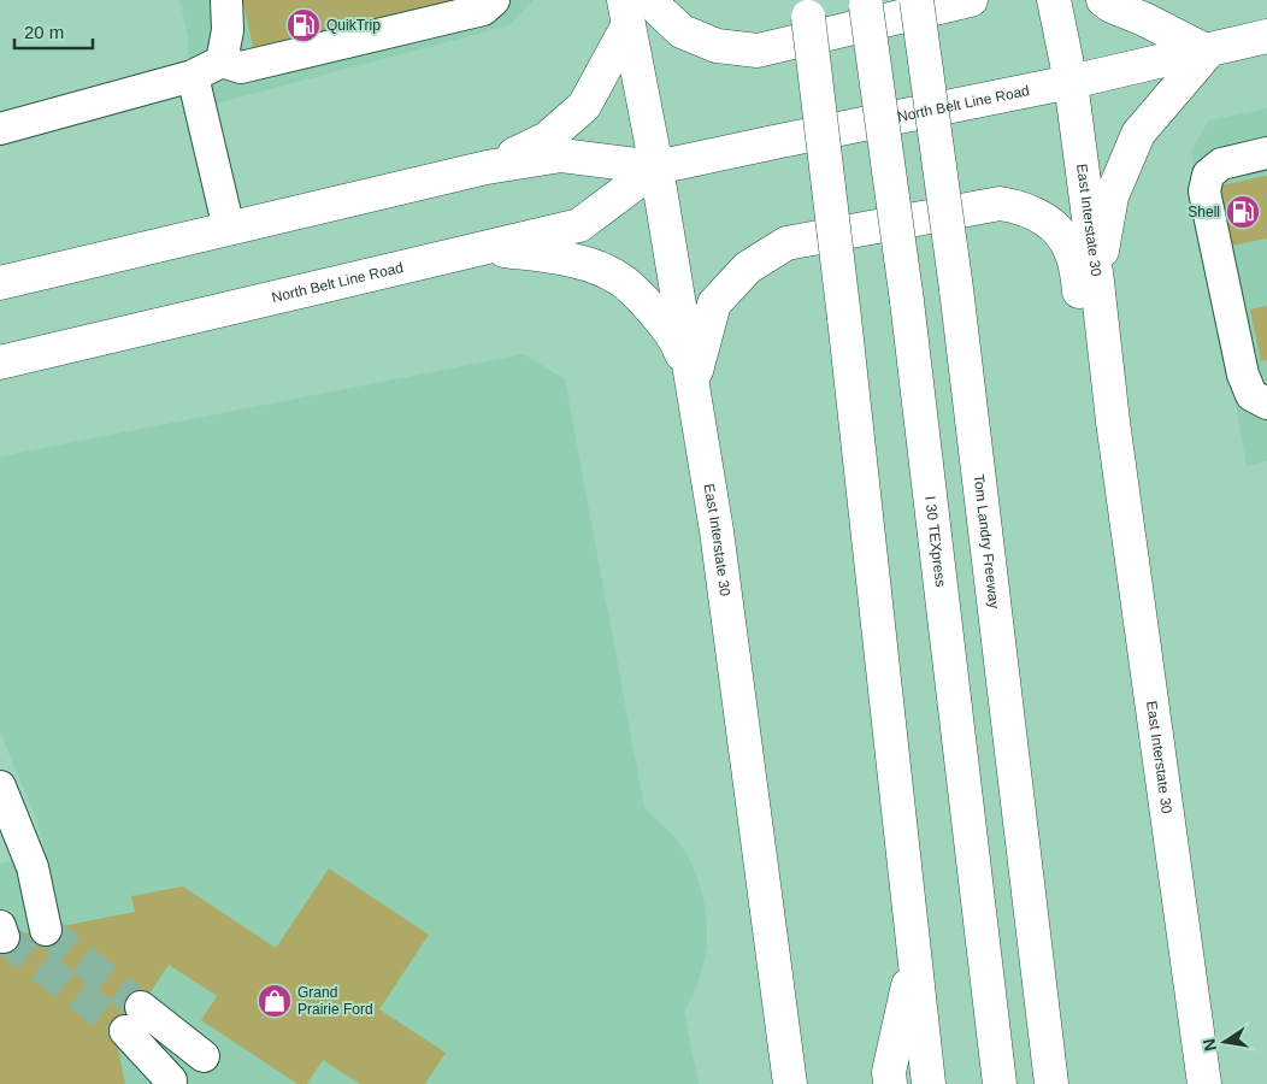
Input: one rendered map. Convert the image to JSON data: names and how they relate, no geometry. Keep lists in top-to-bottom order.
{
  "streets": {
    "main road": [
      "North Belt Line Road",
      "East Interstate 30",
      "I 30 TEXpress",
      "Tom Landry Freeway"
    ]
  },
  "crossings": [
    ["North Belt Line Road", "East Interstate 30"]
  ],
  "places": {
    "fuel station": ["QuikTrip", "Shell"],
    "shop": ["Grand Prairie Ford"]
  },
  "scale_bar": "20 m",
  "north": "left"
}
